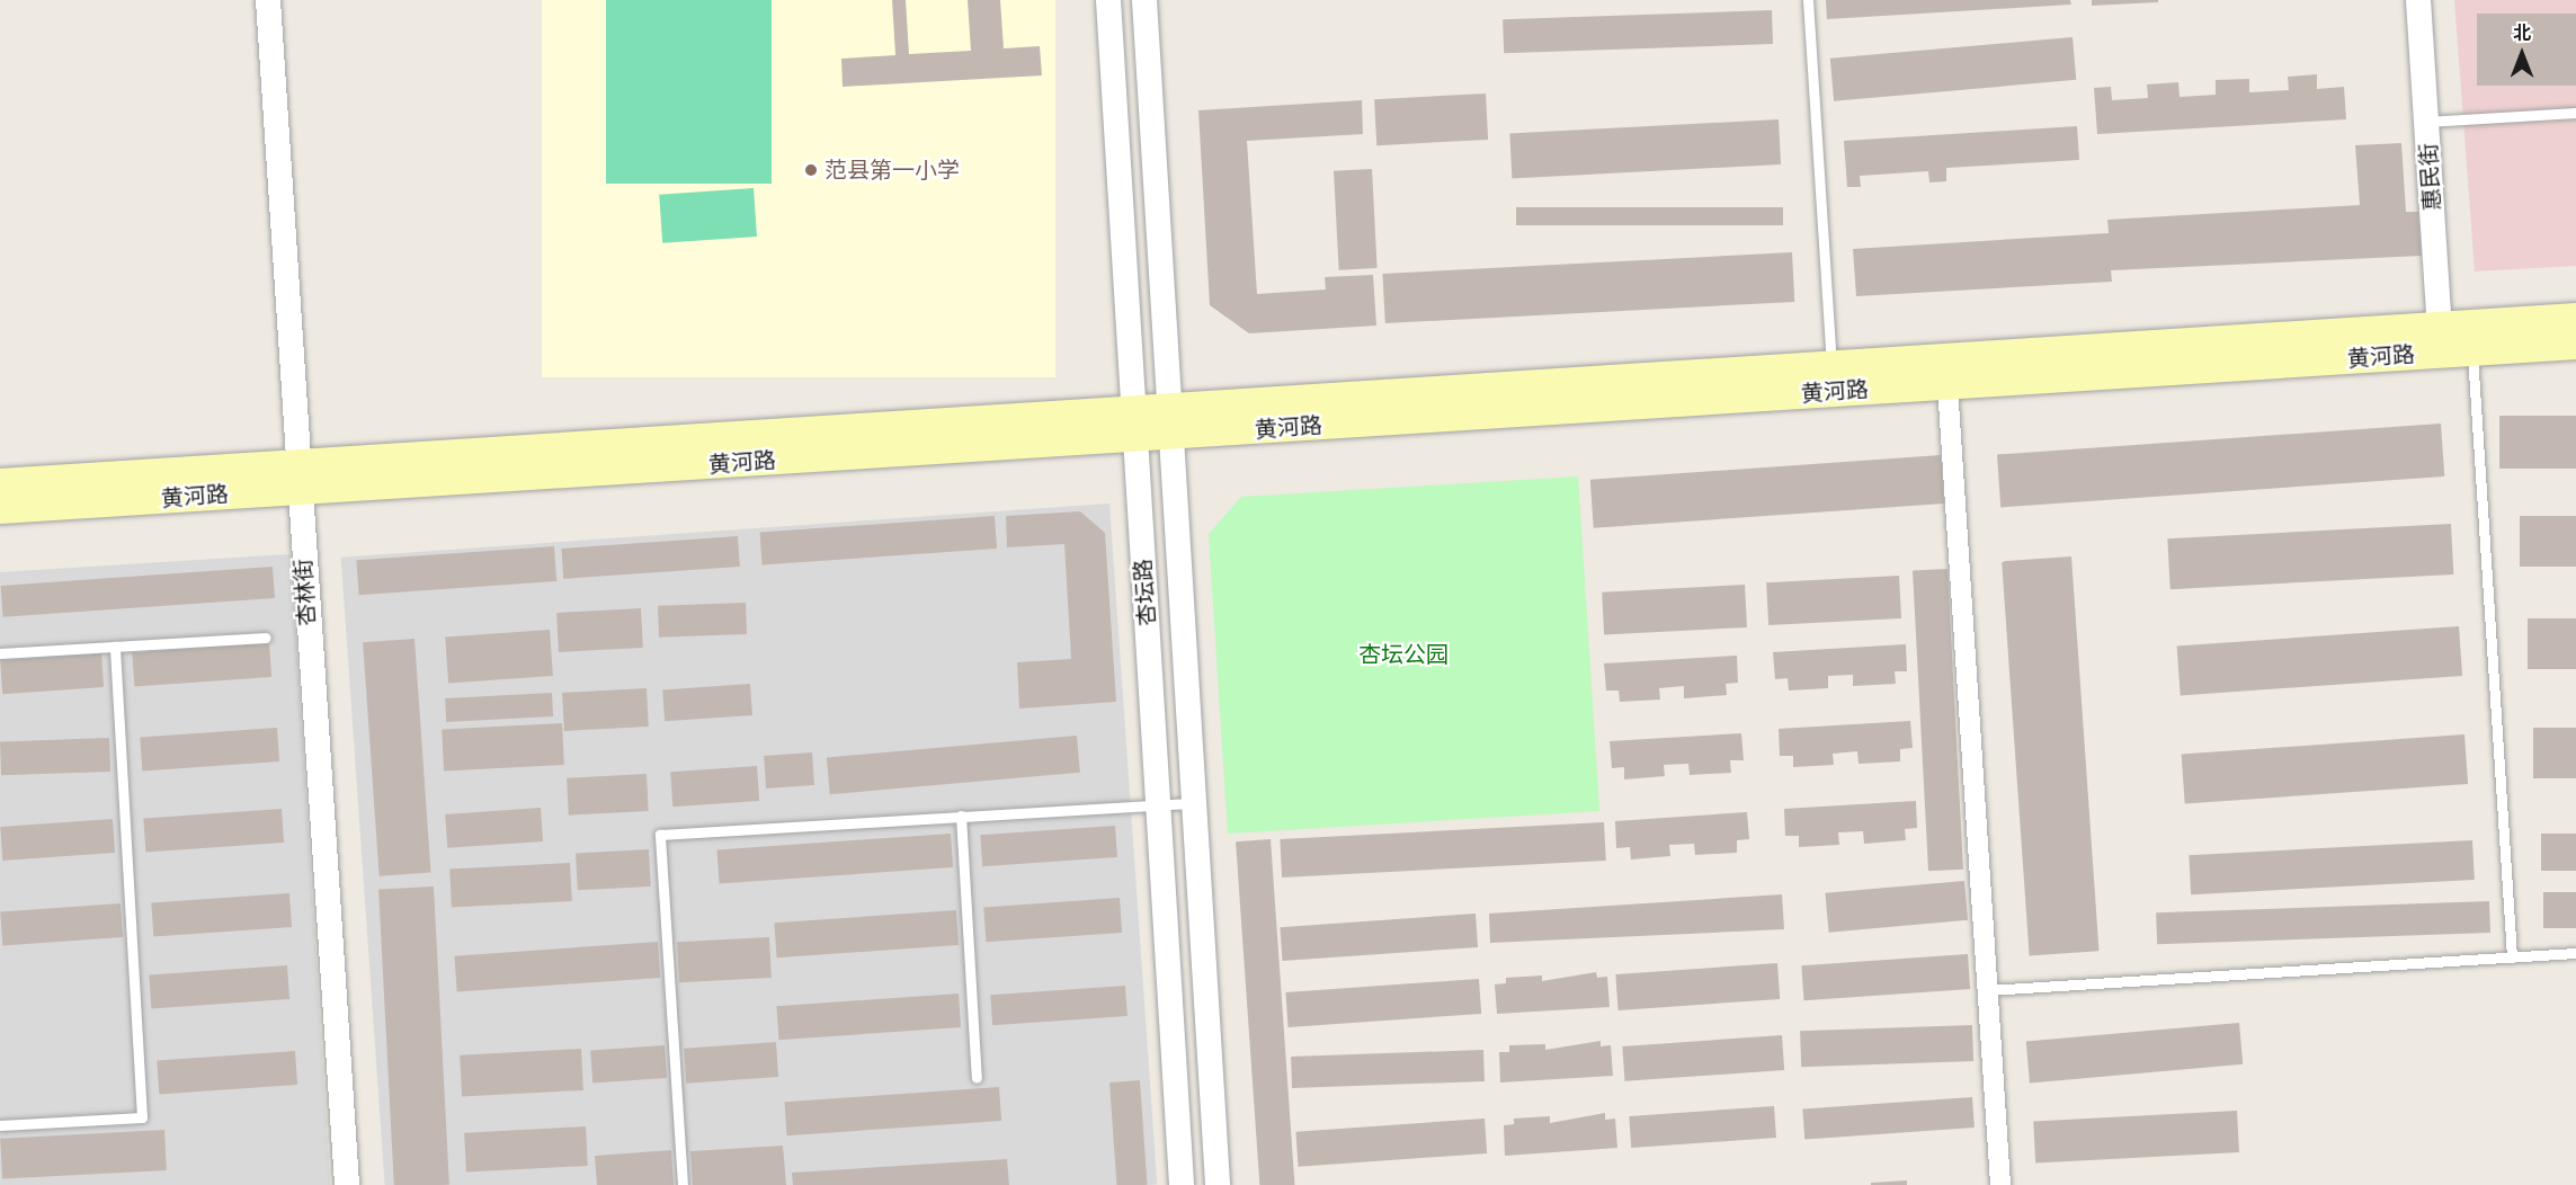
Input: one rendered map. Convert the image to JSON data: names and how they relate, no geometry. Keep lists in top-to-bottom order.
{
  "streets": {
    "main road": ["黄河路"],
    "street": ["惠民街", "杏林街", "杏坛路"]
  },
  "crossings": [
    ["惠民街", "黄河路"],
    ["黄河路", "杏林街"],
    ["黄河路", "杏坛路"]
  ],
  "parks": ["杏坛公园"],
  "places": ["范县第一小学"],
  "north": "top"
}
